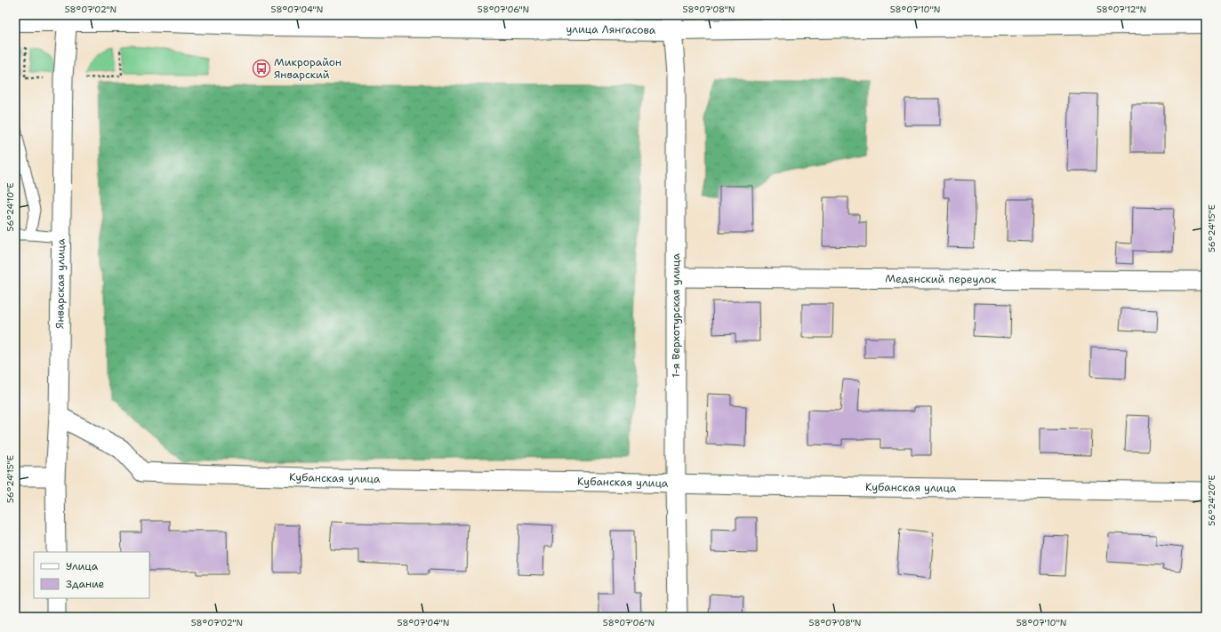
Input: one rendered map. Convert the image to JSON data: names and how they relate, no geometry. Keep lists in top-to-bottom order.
{
  "streets": {
    "main road": ["улица Лянгасова"],
    "street": [
      "Медянский переулок",
      "Январская улица",
      "1-я Верхотурская улица",
      "Кубанская улица"
    ]
  },
  "crossings": [
    ["улица Лянгасова", "Январская улица"],
    ["улица Лянгасова", "1-я Верхотурская улица"],
    ["Медянский переулок", "1-я Верхотурская улица"],
    ["Январская улица", "Кубанская улица"],
    ["1-я Верхотурская улица", "Кубанская улица"]
  ],
  "places": {
    "bus stop": ["Микрорайон Январский"]
  },
  "legend": ["Улица", "Здание"],
  "coordinates": [
    "58°07'02\"N",
    "58°07'04\"N",
    "58°07'06\"N",
    "58°07'08\"N",
    "58°07'10\"N",
    "58°07'12\"N",
    "56°24'10\"E",
    "56°24'15\"E",
    "56°24'20\"E"
  ]
}
